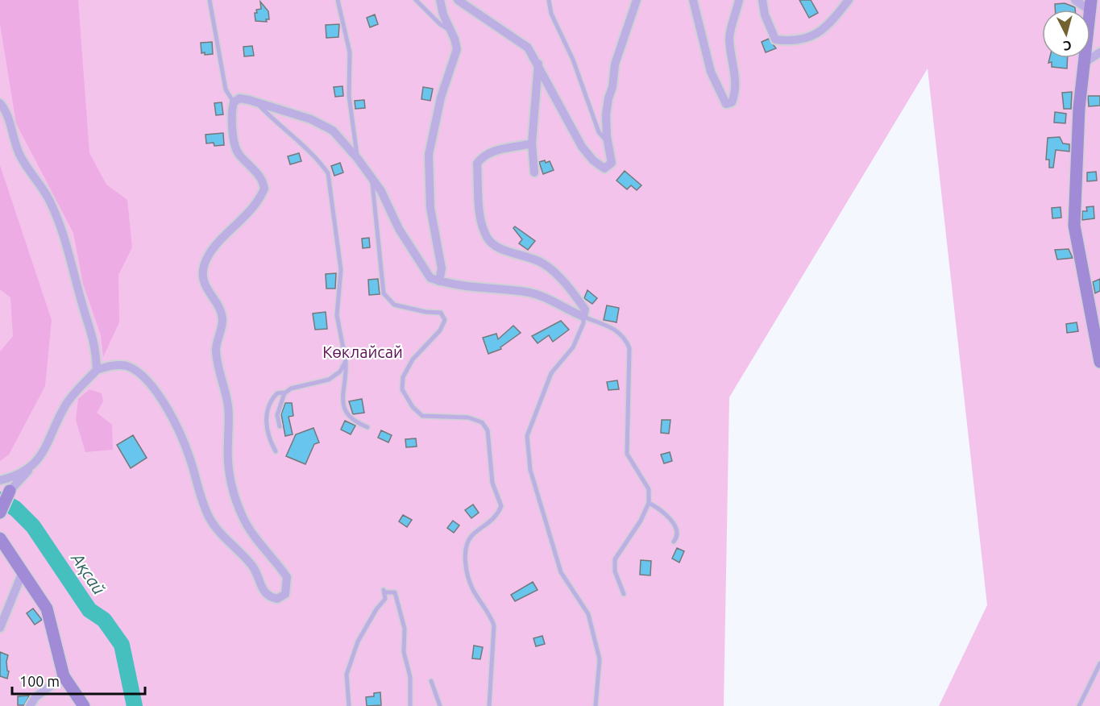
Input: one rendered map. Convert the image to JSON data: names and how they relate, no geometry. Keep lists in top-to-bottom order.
{
  "water": ["Ақсай"],
  "parks": ["Көклайсай"],
  "scale_bar": "100 m",
  "north": "bottom"
}
